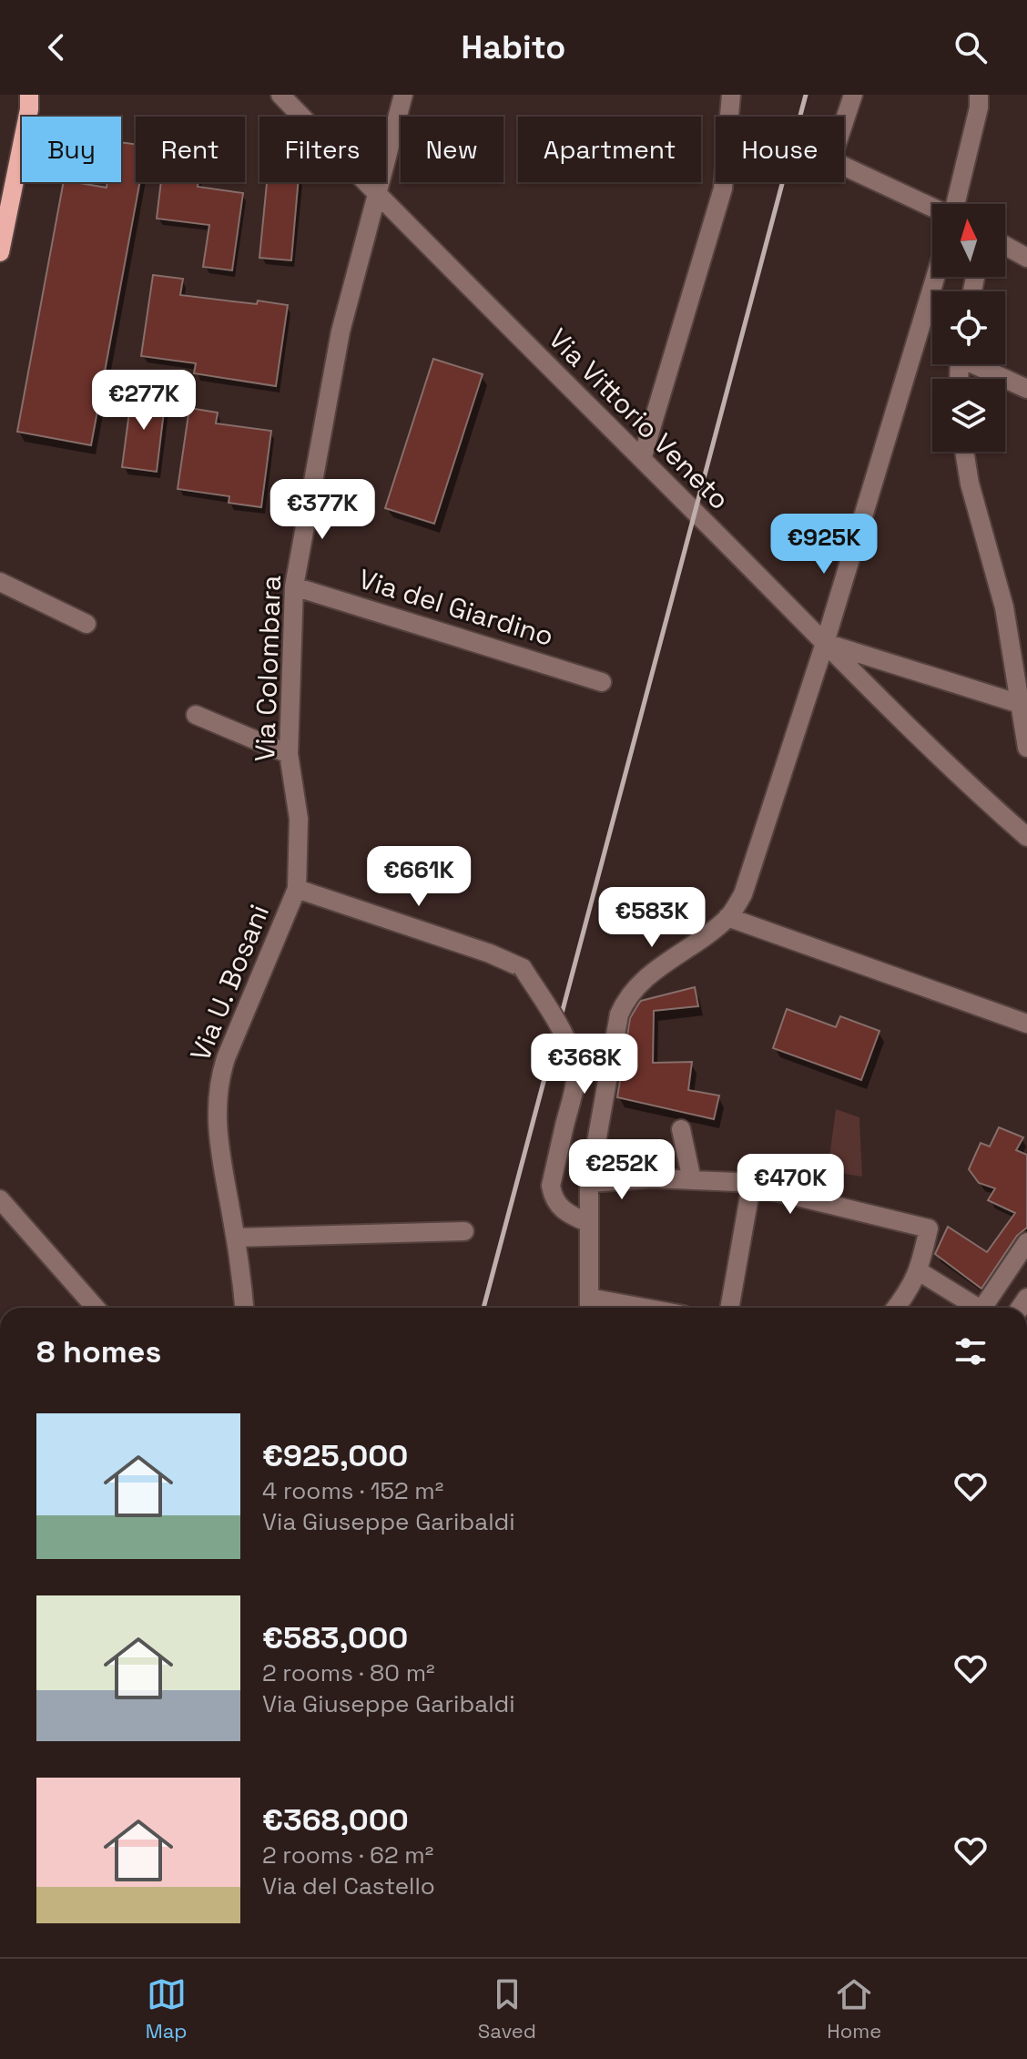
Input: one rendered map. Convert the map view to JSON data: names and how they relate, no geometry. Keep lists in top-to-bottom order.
{
  "streets": {
    "street": [
      "Via Vittorio Veneto",
      "Via del Giardino",
      "Via Colombara",
      "Via U. Bosani"
    ]
  },
  "crossings": [
    ["Via Vittorio Veneto", "Via Colombara"],
    ["Via del Giardino", "Via Colombara"],
    ["Via Colombara", "Via U. Bosani"]
  ],
  "north": "top",
  "page": {
    "header": "Habito",
    "chip": [
      "Buy",
      "Rent",
      "Filters",
      "New",
      "Apartment",
      "House"
    ],
    "price": [
      "€277K",
      "€377K",
      "€925K",
      "€661K",
      "€583K",
      "€368K",
      "€252K",
      "€470K"
    ],
    "heading": "8 homes",
    "list": [
      {
        "name": "€925,000",
        "note": "4 rooms · 152 m² · Via Giuseppe Garibaldi"
      },
      {
        "name": "€583,000",
        "note": "2 rooms · 80 m² · Via Giuseppe Garibaldi"
      },
      {
        "name": "€368,000",
        "note": "2 rooms · 62 m² · Via del Castello"
      }
    ],
    "tabs": ["Map", "Saved", "Home"]
  }
}
